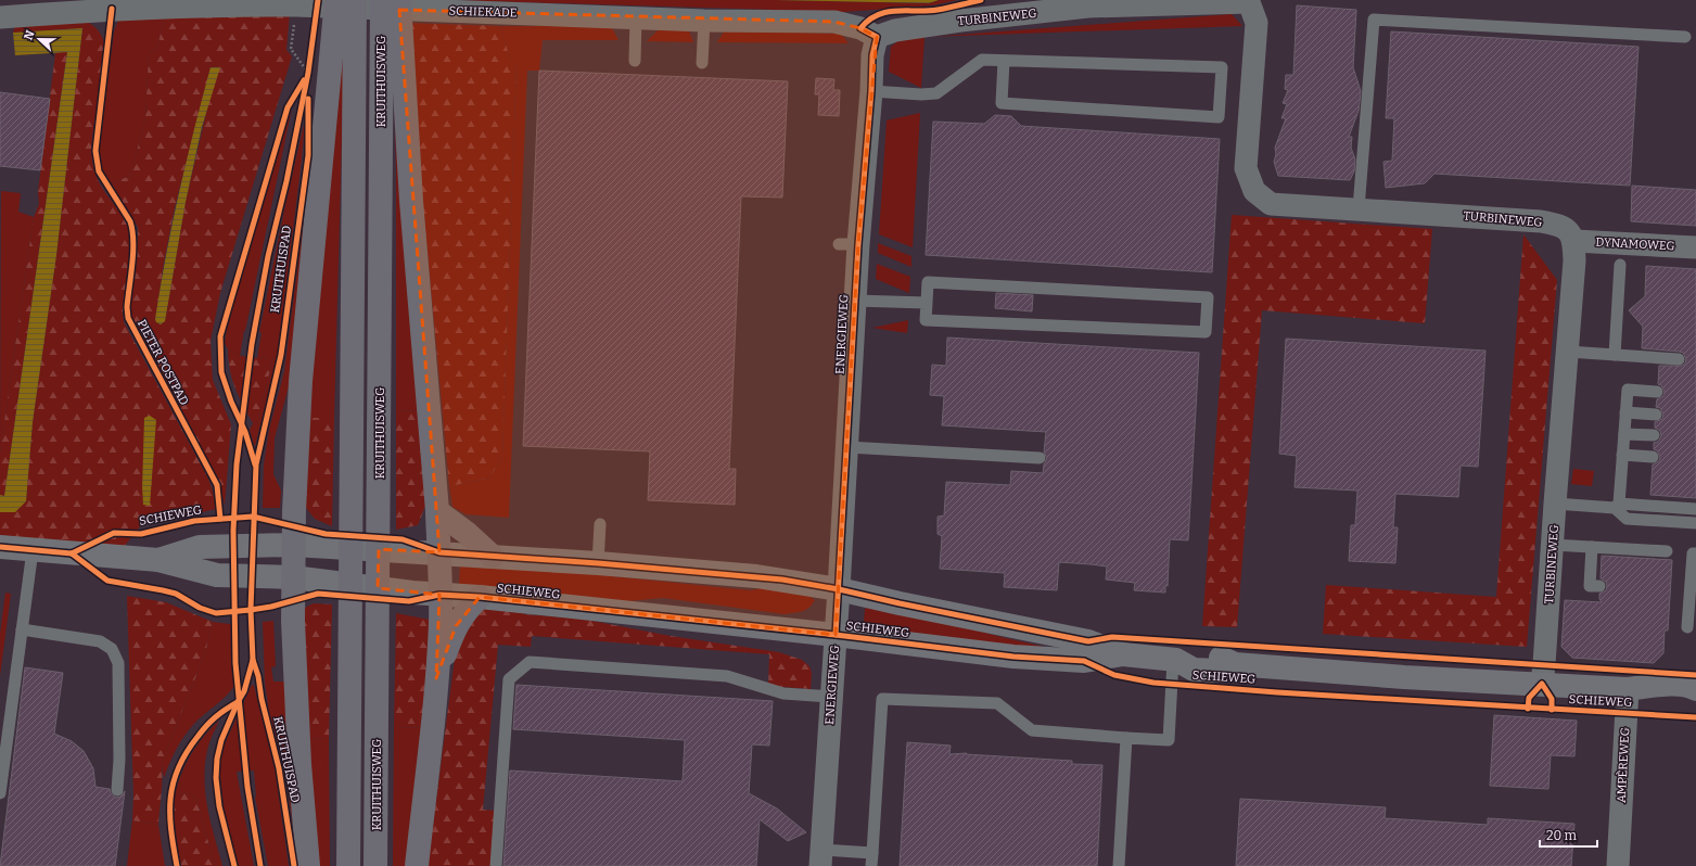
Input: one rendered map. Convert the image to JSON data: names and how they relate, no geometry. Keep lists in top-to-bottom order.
{
  "streets": {
    "highway": ["KRUITHUISWEG"],
    "street": [
      "SCHIEKADE",
      "TURBINEWEG",
      "DYNAMOWEG",
      "ENERGIEWEG",
      "SCHIEWEG",
      "AMPÈREWEG"
    ],
    "cycle path": ["KRUITHUISPAD", "PIETER POSTPAD"]
  },
  "crossings": [
    ["SCHIEKADE", "TURBINEWEG"],
    ["SCHIEKADE", "ENERGIEWEG"],
    ["TURBINEWEG", "DYNAMOWEG"],
    ["TURBINEWEG", "ENERGIEWEG"],
    ["TURBINEWEG", "SCHIEWEG"],
    ["ENERGIEWEG", "SCHIEWEG"],
    ["SCHIEWEG", "AMPÈREWEG"]
  ],
  "scale_bar": "20 m",
  "north": "left"
}
